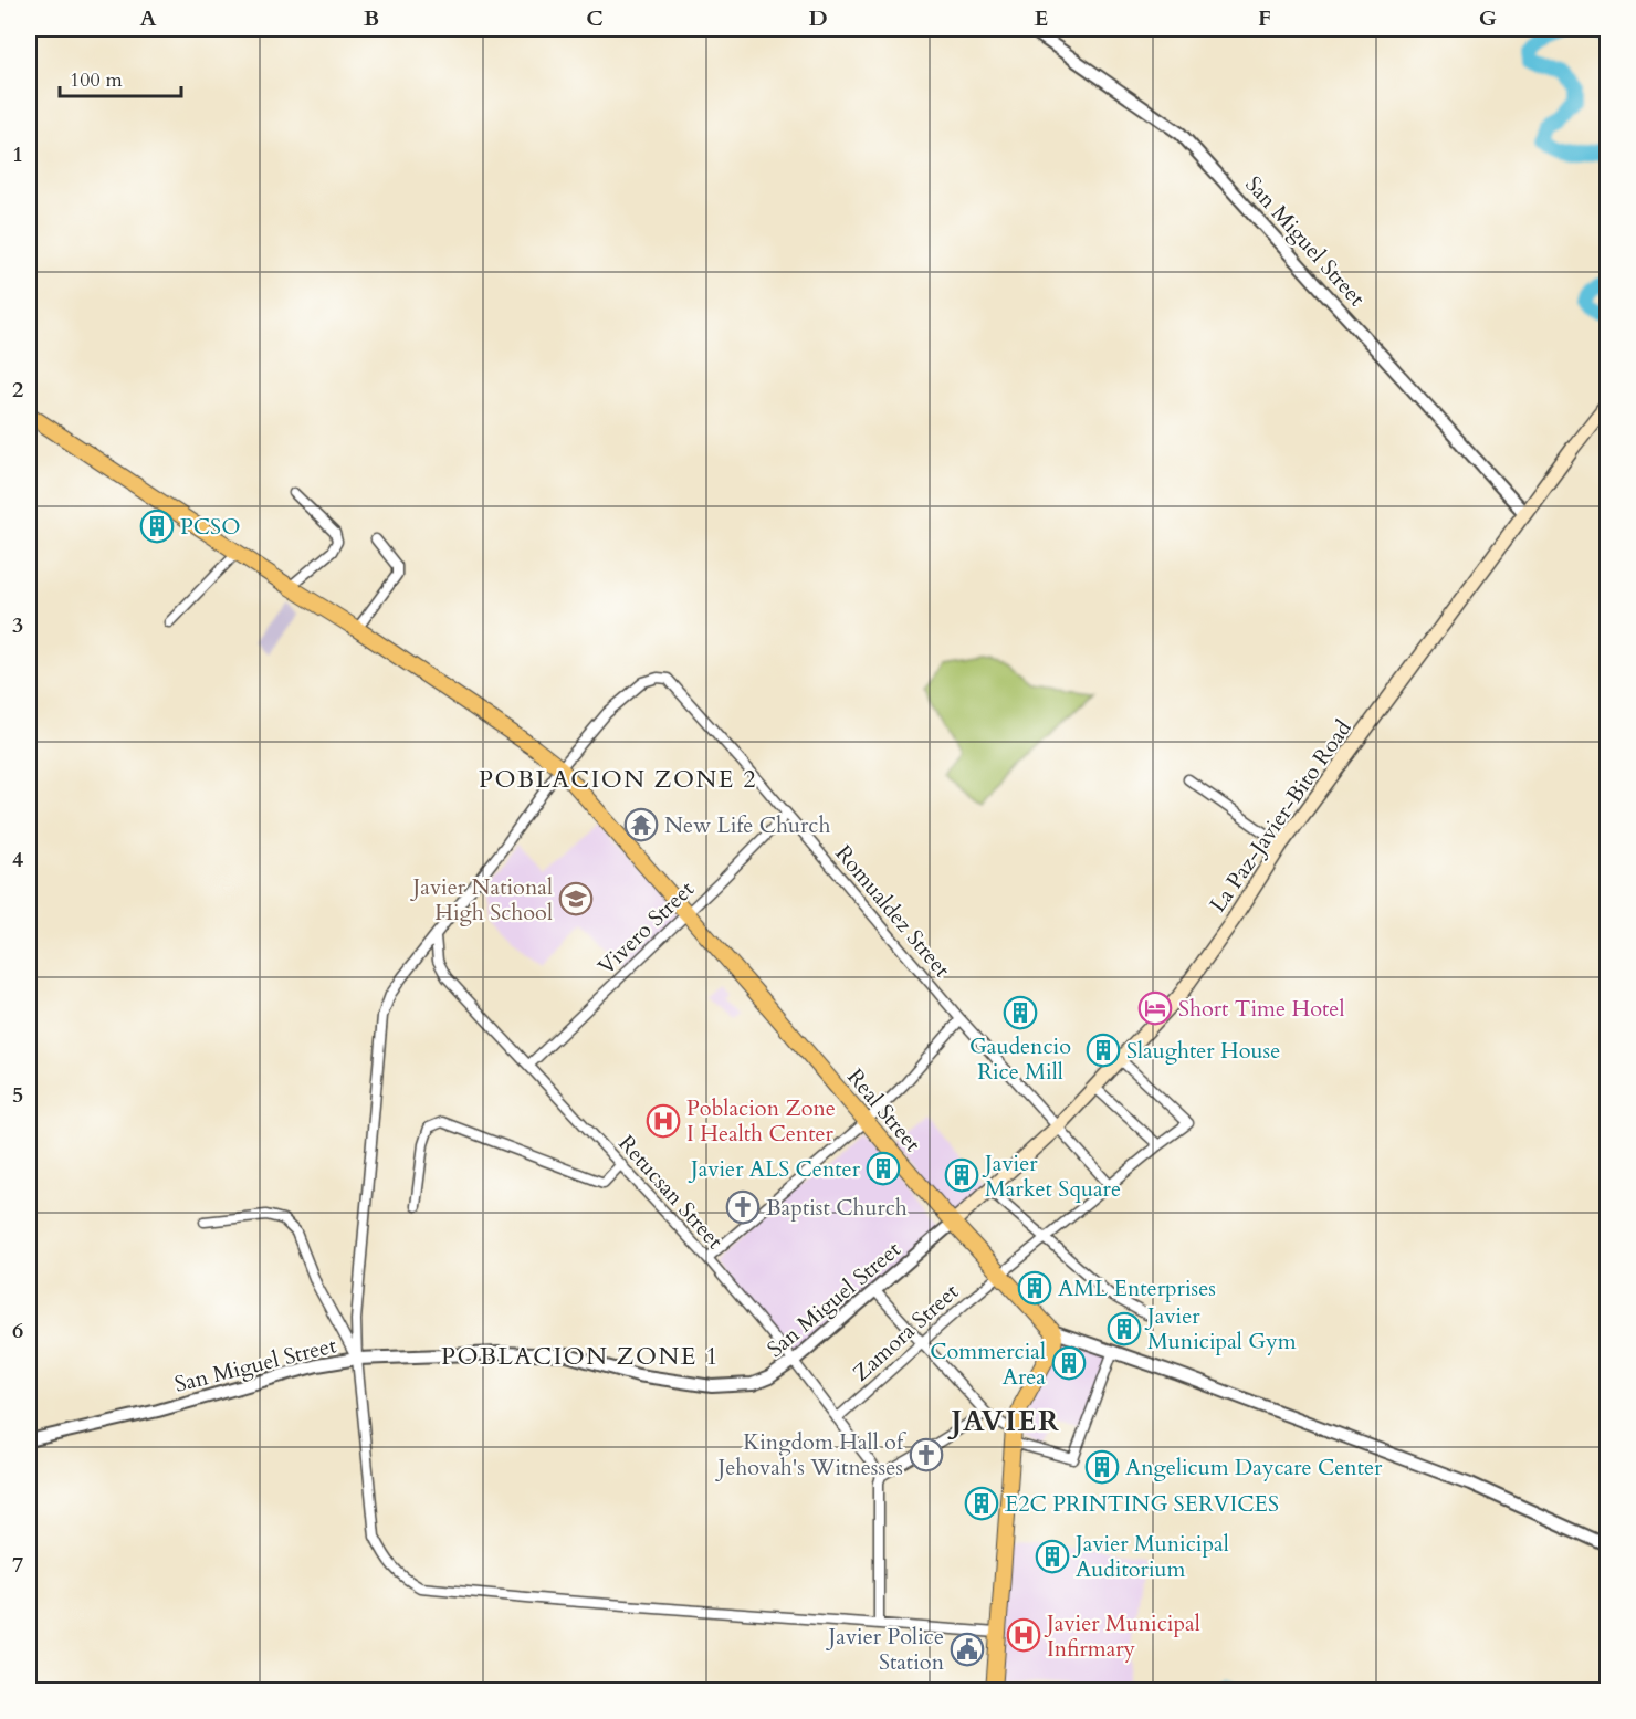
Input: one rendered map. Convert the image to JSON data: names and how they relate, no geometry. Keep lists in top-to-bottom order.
{
  "streets": {
    "main road": ["La Paz-Javier-Bito Road", "Real Street"],
    "street": [
      "San Miguel Street",
      "Romualdez Street",
      "Vivero Street",
      "Retucsan Street",
      "Zamora Street"
    ]
  },
  "crossings": [
    ["San Miguel Street", "La Paz-Javier-Bito Road"],
    ["San Miguel Street", "Real Street"],
    ["San Miguel Street", "Retucsan Street"],
    ["La Paz-Javier-Bito Road", "Romualdez Street"],
    ["La Paz-Javier-Bito Road", "Real Street"],
    ["Romualdez Street", "Vivero Street"],
    ["Romualdez Street", "Real Street"],
    ["Vivero Street", "Real Street"],
    ["Vivero Street", "Retucsan Street"],
    ["Real Street", "Zamora Street"],
    ["Retucsan Street", "Zamora Street"]
  ],
  "districts": ["POBLACION ZONE 2", "POBLACION ZONE 1", "JAVIER"],
  "places": {
    "building": [
      "PCSO",
      "Gaudencio Rice Mill",
      "Slaughter House",
      "Javier ALS Center",
      "Javier Market Square",
      "AML Enterprises",
      "Javier Municipal Gym",
      "Commercial Area",
      "Angelicum Daycare Center",
      "E2C PRINTING SERVICES",
      "Javier Municipal Auditorium"
    ],
    "temple": ["New Life Church"],
    "school or university": ["Javier National High School"],
    "hotel": ["Short Time Hotel"],
    "hospital": ["Poblacion Zone I Health Center", "Javier Municipal Infirmary"],
    "church": ["Baptist Church", "Kingdom Hall of Jehovah's Witnesses"],
    "public building": ["Javier Police Station"]
  },
  "scale_bar": "100 m",
  "grid": {
    "columns": [
      "A",
      "B",
      "C",
      "D",
      "E",
      "F",
      "G"
    ],
    "rows": [
      "1",
      "2",
      "3",
      "4",
      "5",
      "6",
      "7"
    ]
  }
}
